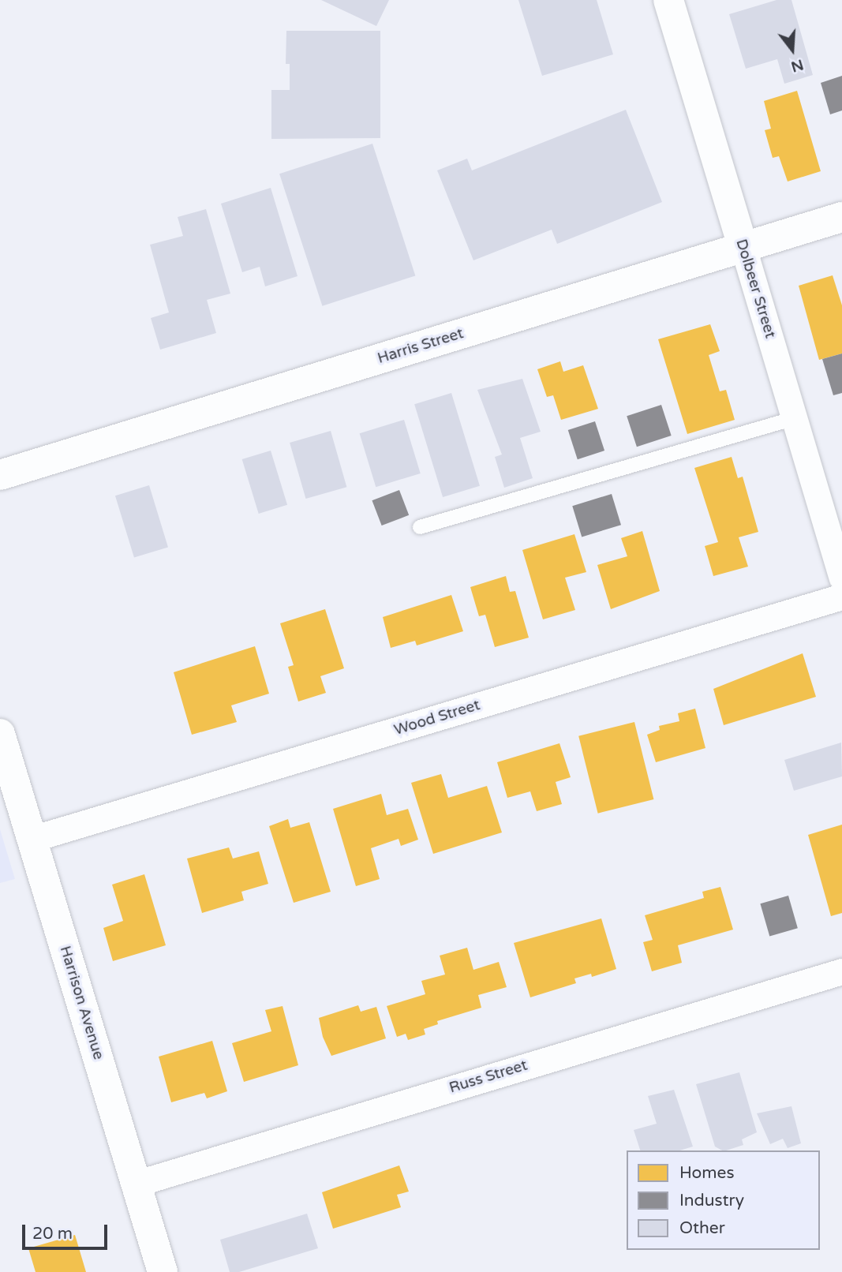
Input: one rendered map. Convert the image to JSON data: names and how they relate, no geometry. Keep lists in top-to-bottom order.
{
  "streets": {
    "main road": ["Dolbeer Street", "Harris Street", "Harrison Avenue"],
    "street": ["Wood Street", "Russ Street"]
  },
  "crossings": [
    ["Dolbeer Street", "Harris Street"],
    ["Wood Street", "Harrison Avenue"],
    ["Harrison Avenue", "Russ Street"]
  ],
  "legend": ["Homes", "Industry", "Other"],
  "scale_bar": "20 m",
  "north": "bottom"
}
